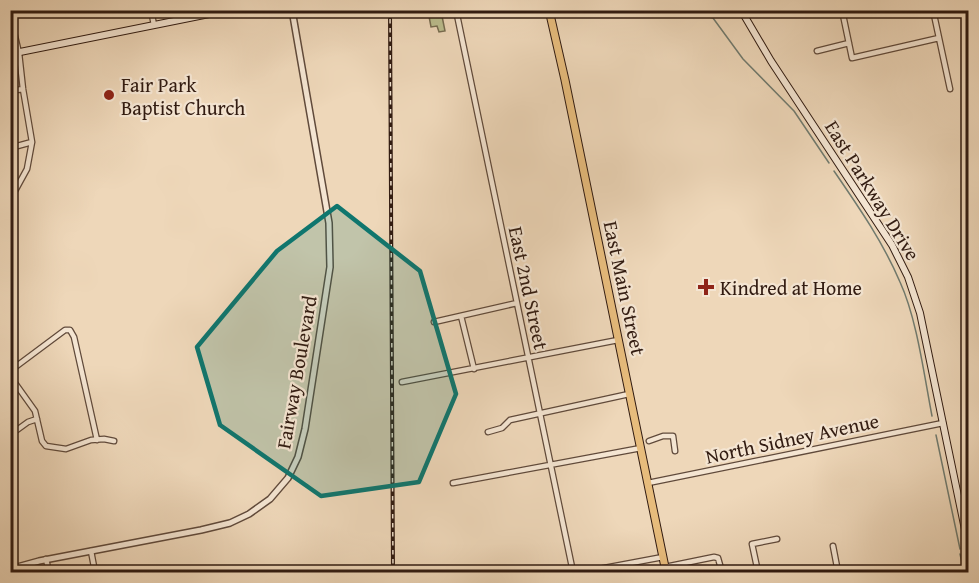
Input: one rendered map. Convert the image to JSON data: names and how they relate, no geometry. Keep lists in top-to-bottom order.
{
  "streets": {
    "main road": ["East Parkway Drive", "East Main Street"],
    "street": ["East 2nd Street", "Fairway Boulevard", "North Sidney Avenue"]
  },
  "crossings": [
    ["East Parkway Drive", "North Sidney Avenue"],
    ["East Main Street", "North Sidney Avenue"]
  ],
  "places": {
    "other": ["Fair Park Baptist Church"],
    "health": ["Kindred at Home"]
  }
}
